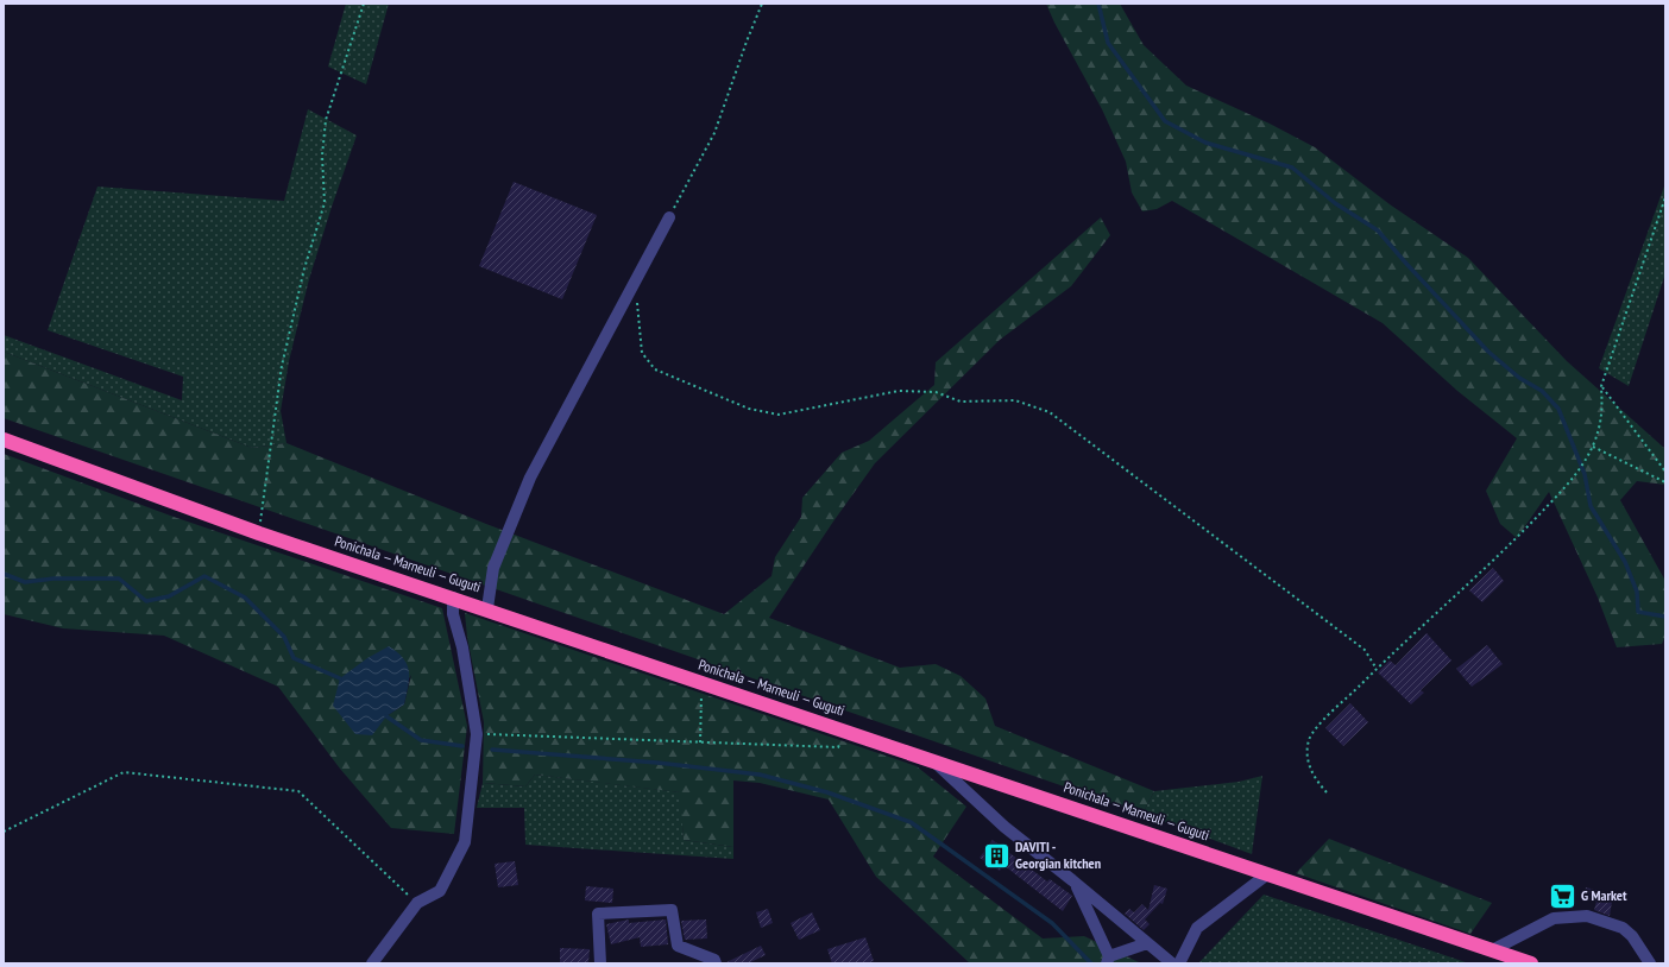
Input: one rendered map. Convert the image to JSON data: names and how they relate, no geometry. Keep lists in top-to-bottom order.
{
  "streets": {
    "highway": ["Ponichala — Marneuli — Guguti"]
  },
  "places": {
    "building": ["DAVITI - Georgian kitchen"],
    "supermarket": ["G Market"]
  }
}
